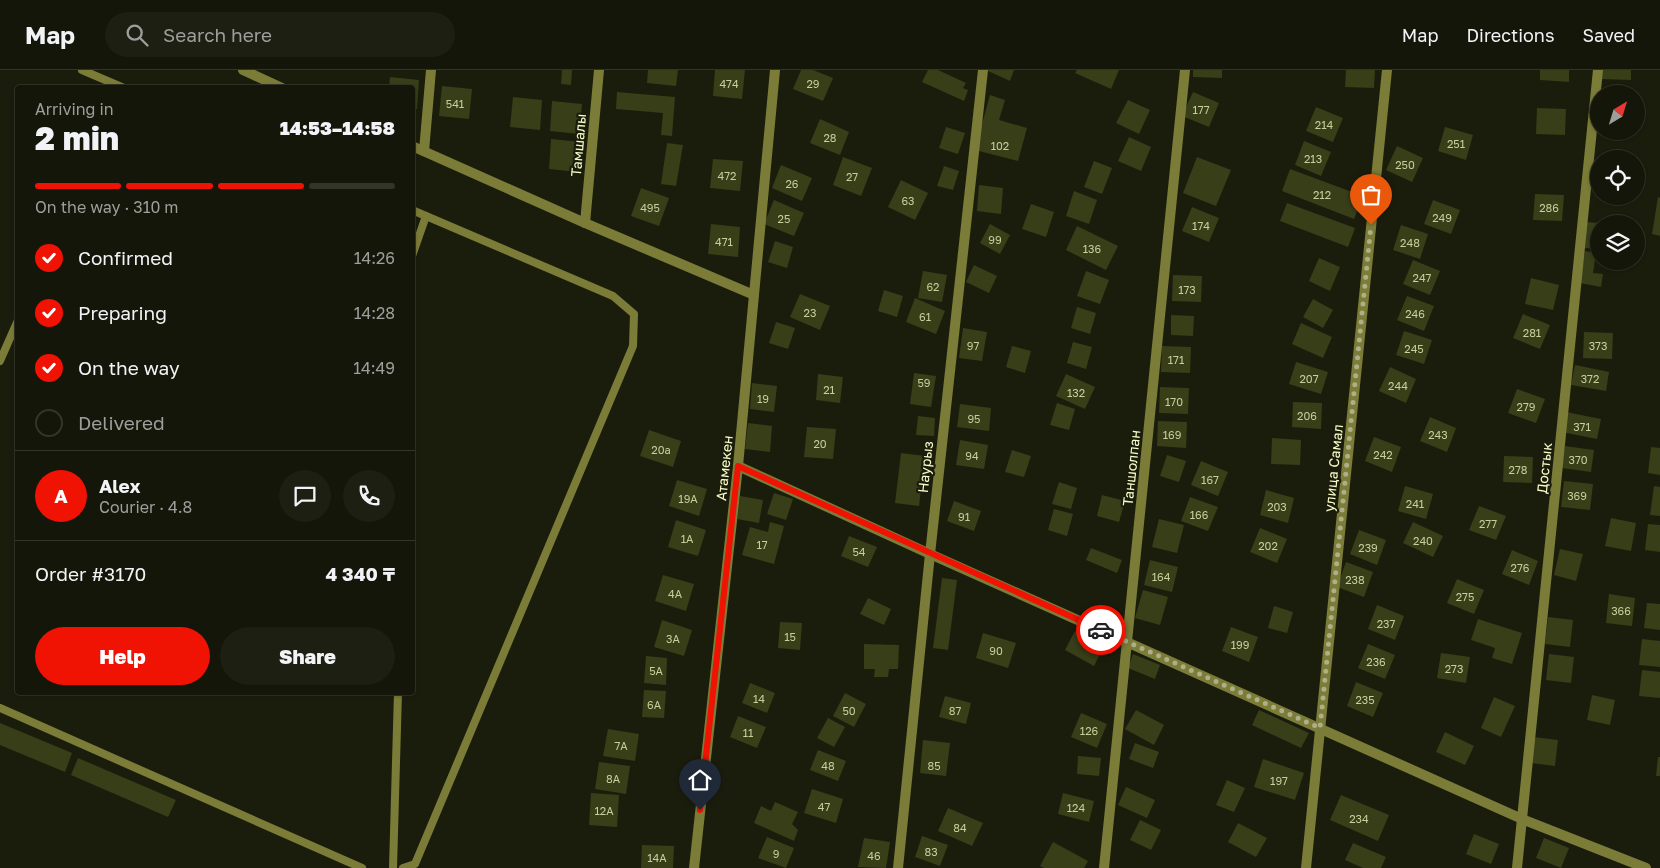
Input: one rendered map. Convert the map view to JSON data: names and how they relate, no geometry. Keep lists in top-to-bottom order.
{
  "streets": {
    "street": [
      "Тамшалы",
      "Наурыз",
      "Атамекен",
      "Таншолпан",
      "улица Самал",
      "Достык"
    ]
  },
  "house_numbers": [
    "474",
    "29",
    "541",
    "177",
    "214",
    "28",
    "251",
    "102",
    "213",
    "250",
    "472",
    "27",
    "26",
    "212",
    "63",
    "495",
    "286",
    "249",
    "25",
    "174",
    "99",
    "471",
    "248",
    "136",
    "247",
    "62",
    "173",
    "23",
    "246",
    "61",
    "281",
    "97",
    "373",
    "245",
    "171",
    "207",
    "372",
    "59",
    "244",
    "21",
    "132",
    "19",
    "170",
    "279",
    "206",
    "95",
    "371",
    "169",
    "243",
    "20",
    "20а",
    "242",
    "94",
    "370",
    "278",
    "167",
    "369",
    "19А",
    "241",
    "203",
    "166",
    "91",
    "277",
    "1А",
    "240",
    "17",
    "202",
    "239",
    "54",
    "276",
    "164",
    "238",
    "4А",
    "275",
    "366",
    "237",
    "15",
    "3А",
    "199",
    "90",
    "236",
    "273",
    "5А",
    "14",
    "235",
    "6А",
    "50",
    "87",
    "126",
    "11",
    "7А",
    "48",
    "85",
    "8А",
    "197",
    "47",
    "124",
    "12А",
    "234",
    "84",
    "83",
    "9",
    "46",
    "14А"
  ],
  "north": "top right",
  "page": {
    "header": "Map",
    "search": "Search here",
    "nav": ["Map", "Directions", "Saved"],
    "heading": ["2 min", "Arriving in", "14:53–14:58"],
    "panel": [
      "Alex",
      "Courier · 4.8",
      "Order #3170",
      "4 340 ₸"
    ],
    "bar": "On the way · 310 m",
    "list": [
      ["Confirmed", "14:26"],
      ["Preparing", "14:28"],
      ["On the way", "14:49"],
      "Delivered"
    ],
    "round": "A",
    "buttons": ["Help", "Share"]
  }
}
